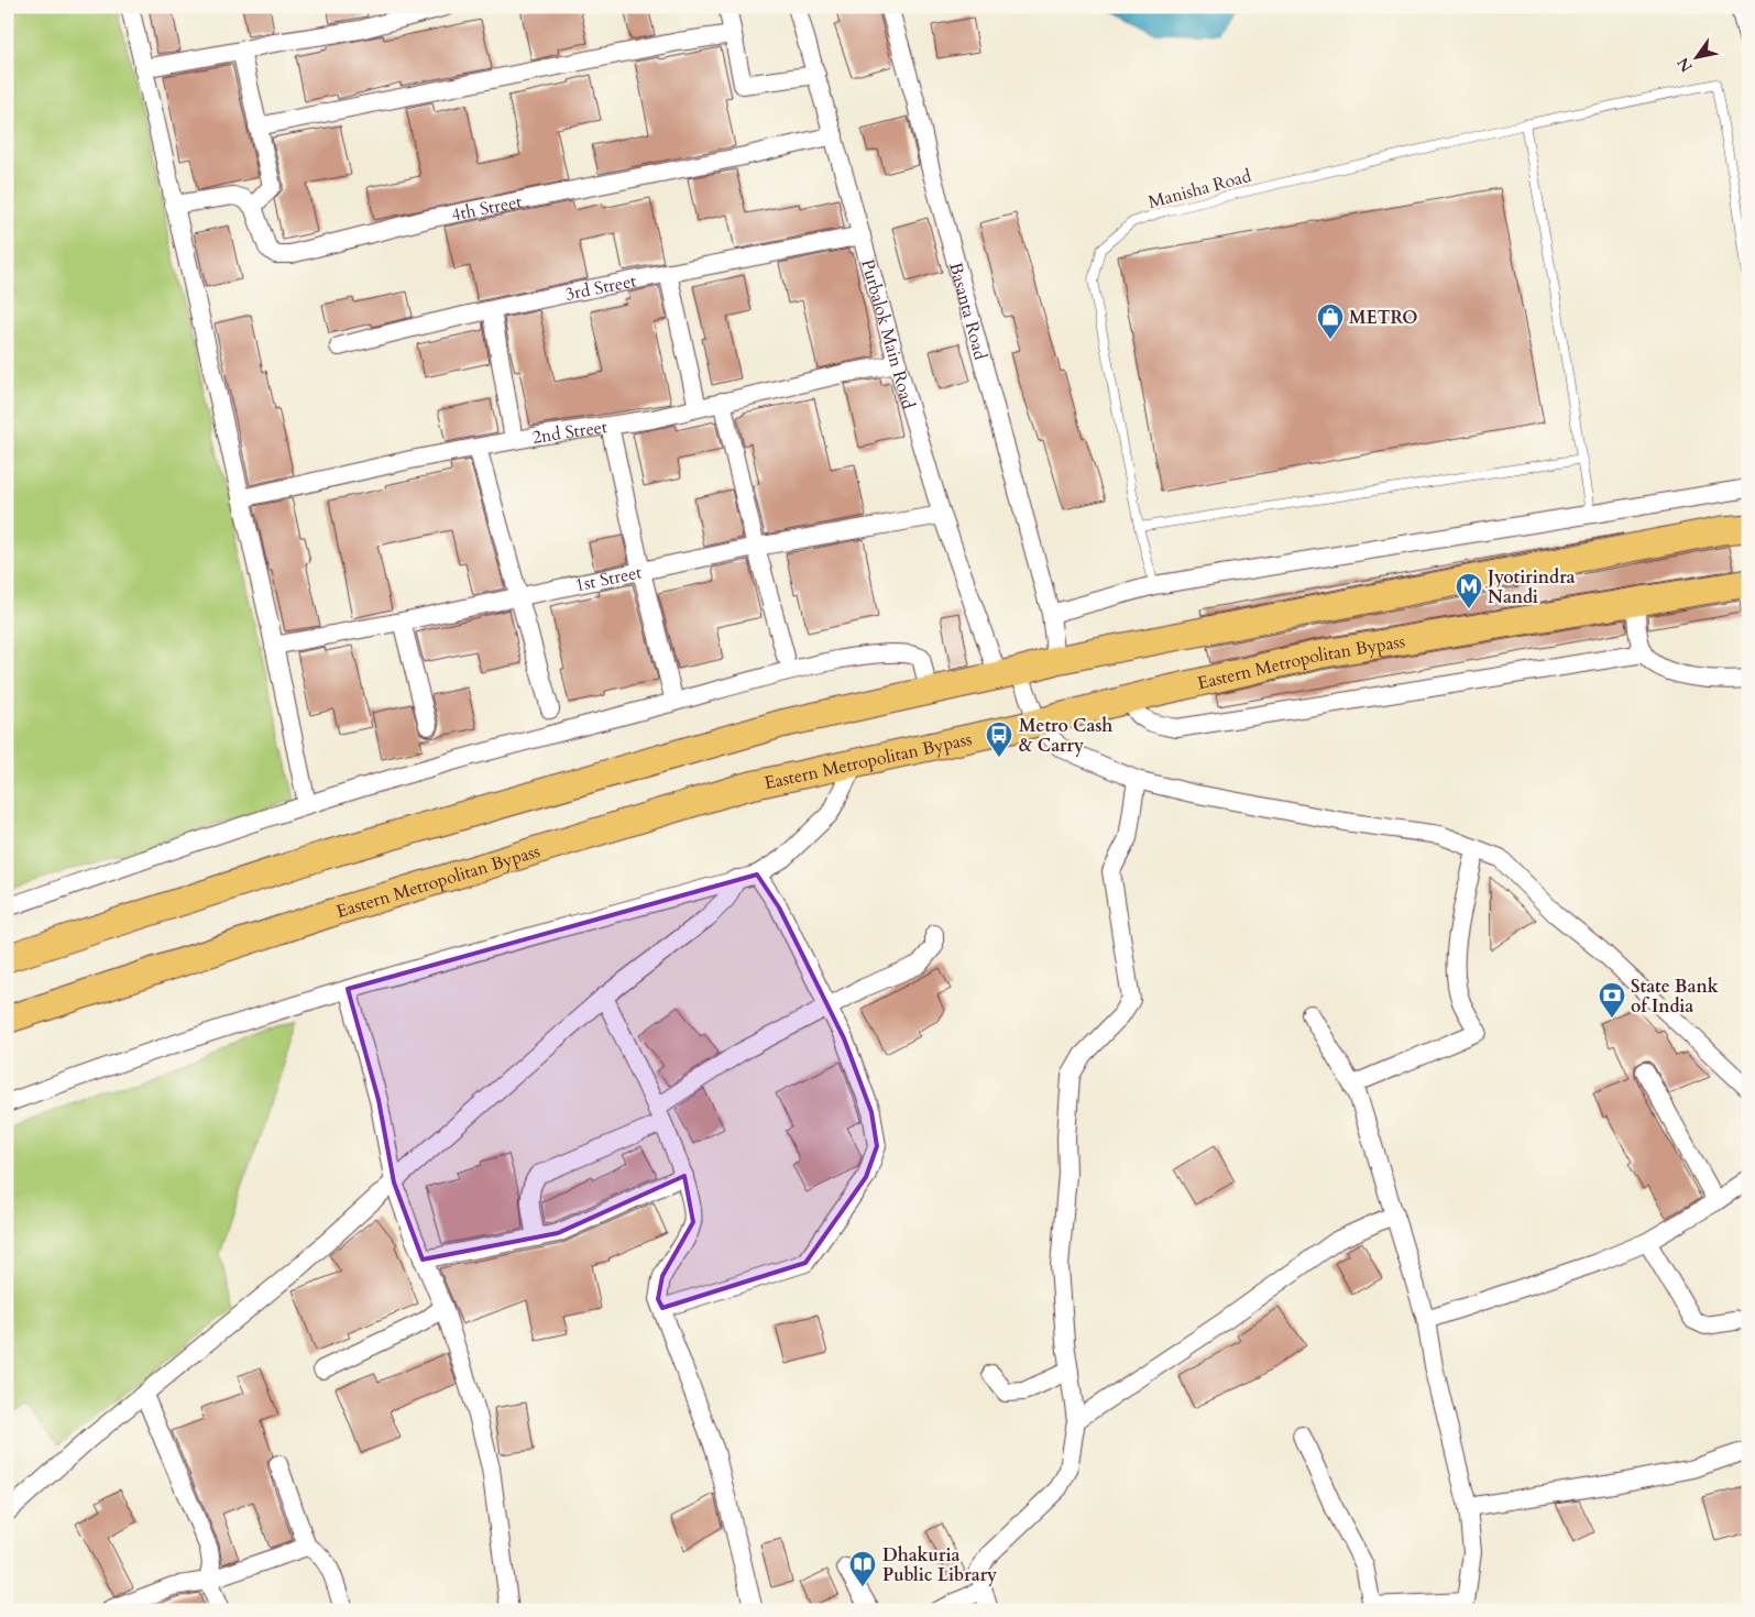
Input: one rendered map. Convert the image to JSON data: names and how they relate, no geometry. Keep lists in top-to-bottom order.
{
  "streets": {
    "main road": ["Eastern Metropolitan Bypass"],
    "street": [
      "4th Street",
      "3rd Street",
      "Basanta Road",
      "Purbalok Main Road",
      "2nd Street",
      "1st Street"
    ],
    "lane": ["Manisha Road"]
  },
  "crossings": [
    ["4th Street", "Purbalok Main Road"],
    ["3rd Street", "Purbalok Main Road"],
    ["Purbalok Main Road", "2nd Street"],
    ["Purbalok Main Road", "1st Street"],
    ["Purbalok Main Road", "Eastern Metropolitan Bypass"]
  ],
  "places": {
    "shop": ["METRO"],
    "metro station": ["Jyotirindra Nandi"],
    "bus stop": ["Metro Cash & Carry"],
    "bank": ["State Bank of India"],
    "library": ["Dhakuria Public Library"]
  },
  "north": "bottom left"
}
